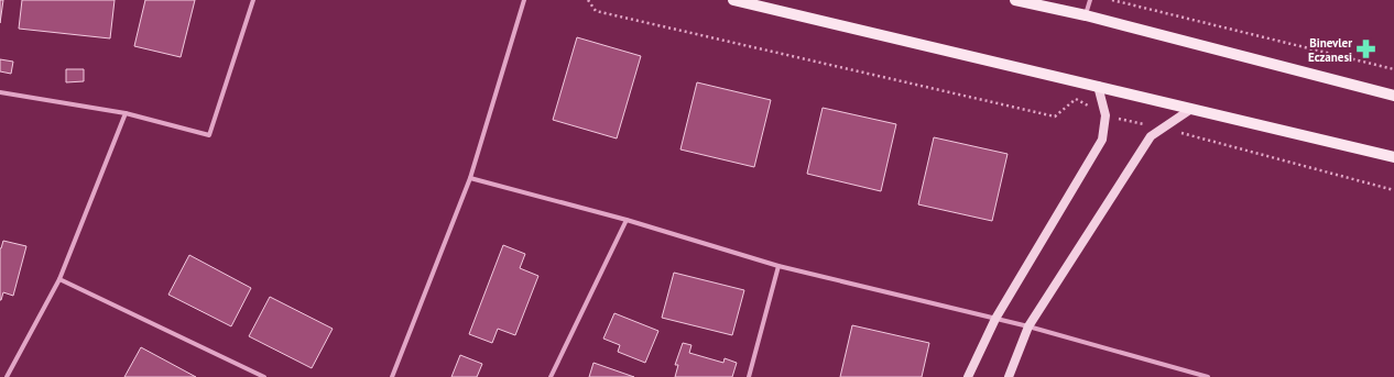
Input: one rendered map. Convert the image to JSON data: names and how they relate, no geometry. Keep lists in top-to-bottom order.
{
  "places": {
    "pharmacy": ["Binevler Eczanesi"]
  }
}
